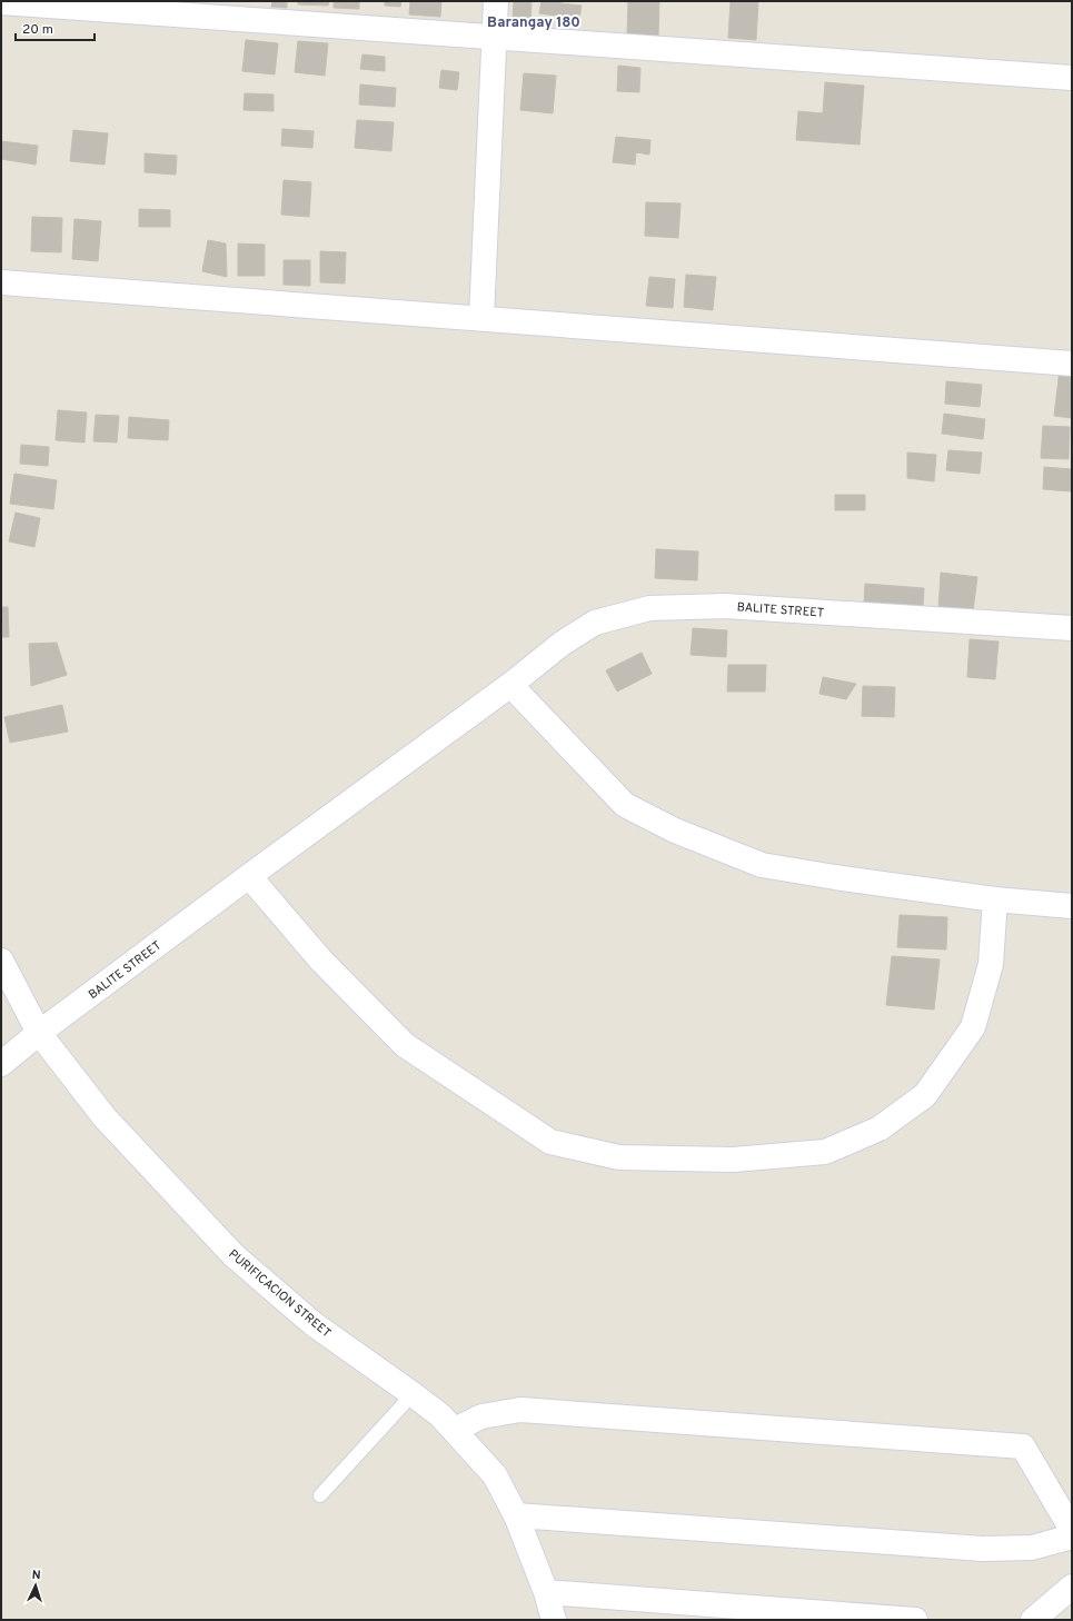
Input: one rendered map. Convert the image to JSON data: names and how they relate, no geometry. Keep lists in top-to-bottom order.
{
  "streets": {
    "street": ["BALITE STREET", "PURIFICACION STREET"]
  },
  "crossings": [
    ["BALITE STREET", "PURIFICACION STREET"]
  ],
  "districts": ["Barangay 180"],
  "scale_bar": "20 m",
  "north": "top"
}
